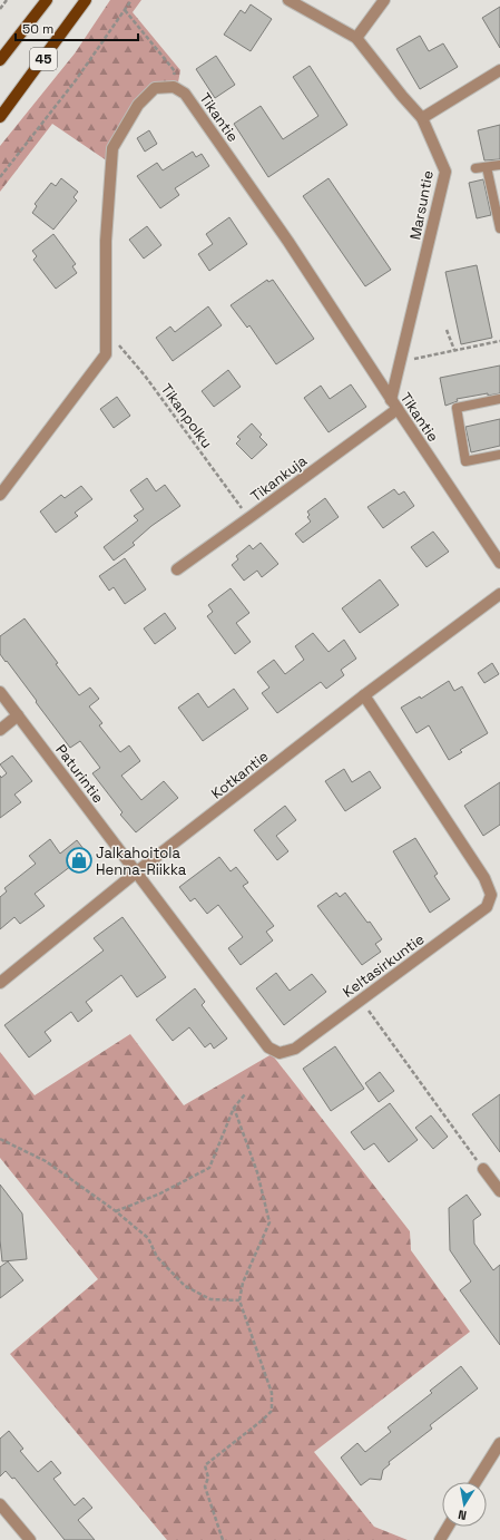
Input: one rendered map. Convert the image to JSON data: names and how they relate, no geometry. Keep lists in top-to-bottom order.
{
  "streets": {
    "main road": ["45"],
    "street": [
      "Tikantie",
      "Marsuntie",
      "Tikankuja",
      "Paturintie",
      "Kotkantie",
      "Keltasirkuntie"
    ],
    "path": ["Tikanpolku"]
  },
  "crossings": [
    ["Tikantie", "Marsuntie"],
    ["Tikantie", "Tikankuja"],
    ["Marsuntie", "Tikankuja"],
    ["Tikanpolku", "Tikankuja"],
    ["Paturintie", "Kotkantie"],
    ["Paturintie", "Keltasirkuntie"],
    ["Kotkantie", "Keltasirkuntie"]
  ],
  "places": {
    "shop": ["Jalkahoitola Henna-Riikka"]
  },
  "scale_bar": "50 m",
  "north": "bottom"
}
